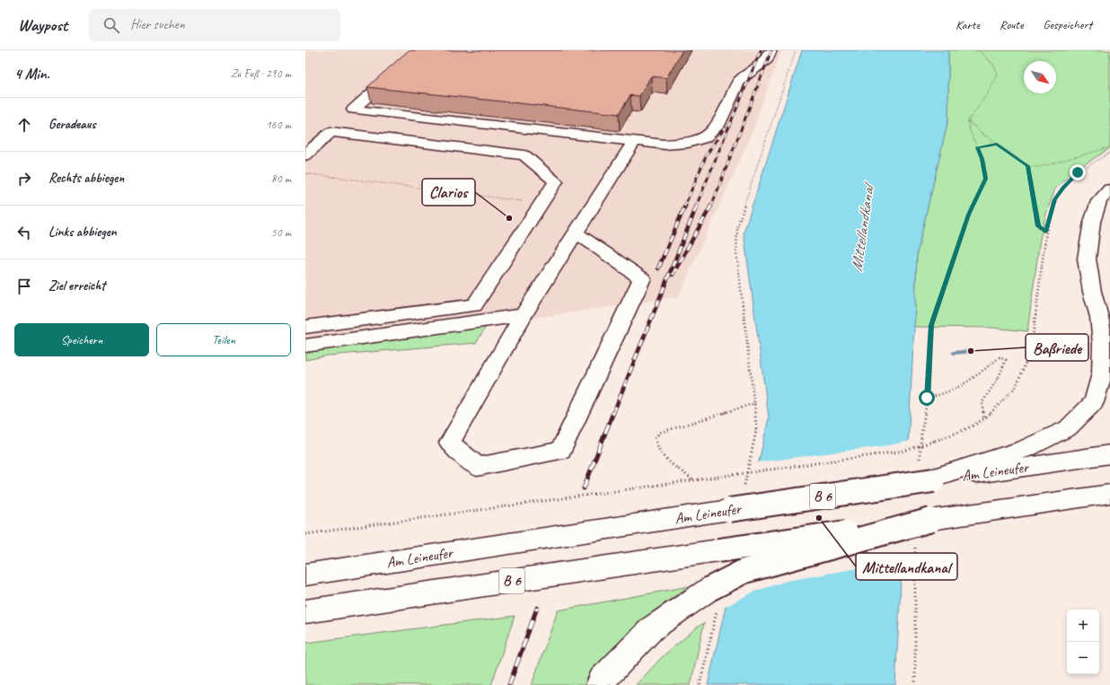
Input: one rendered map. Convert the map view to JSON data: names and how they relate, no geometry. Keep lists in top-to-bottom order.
{
  "streets": {
    "main road": ["Am Leineufer", "B 6"]
  },
  "water": ["Mittellandkanal"],
  "places": ["Clarios", "Baßriede", "Mittellandkanal"],
  "north": "bottom right",
  "page": {
    "header": "Waypost",
    "search": "Hier suchen",
    "nav": ["Karte", "Route", "Gespeichert"],
    "heading": ["4 Min.", "Zu Fuß · 290 m"],
    "list": [
      ["Geradeaus", "160 m"],
      ["Rechts abbiegen", "80 m"],
      ["Links abbiegen", "50 m"],
      "Ziel erreicht"
    ],
    "buttons": ["Speichern", "Teilen"],
    "map_buttons": ["+", "−"]
  }
}
